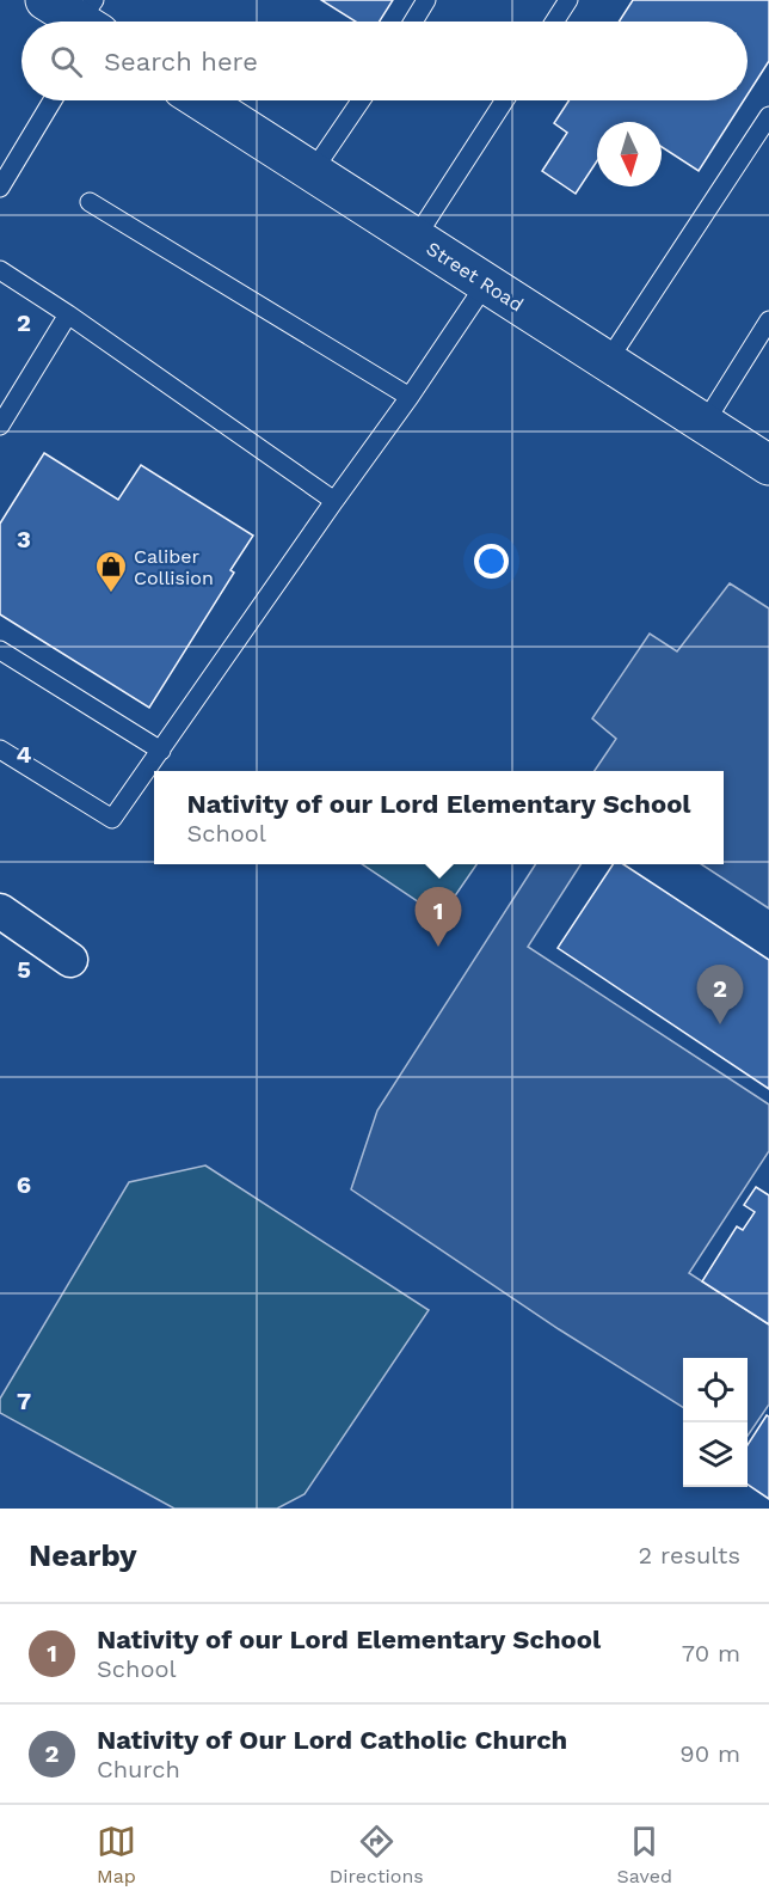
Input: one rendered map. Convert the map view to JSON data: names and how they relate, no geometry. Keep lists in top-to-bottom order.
{
  "streets": {
    "main road": ["Street Road"]
  },
  "places": {
    "shop": ["Caliber Collision"]
  },
  "north": "bottom",
  "page": {
    "search": "Search here",
    "popup": ["Nativity of our Lord Elementary School", "School"],
    "pins": ["1", "2"],
    "heading": ["Nearby", "2 results"],
    "list": [
      {
        "mark": "1",
        "name": "Nativity of our Lord Elementary School",
        "note": "School",
        "value": "70 m"
      },
      {
        "mark": "2",
        "name": "Nativity of Our Lord Catholic Church",
        "note": "Church",
        "value": "90 m"
      }
    ],
    "nav": ["Map", "Directions", "Saved"]
  },
  "grid": {
    "rows": [
      "2",
      "3",
      "4",
      "5",
      "6",
      "7"
    ]
  }
}
